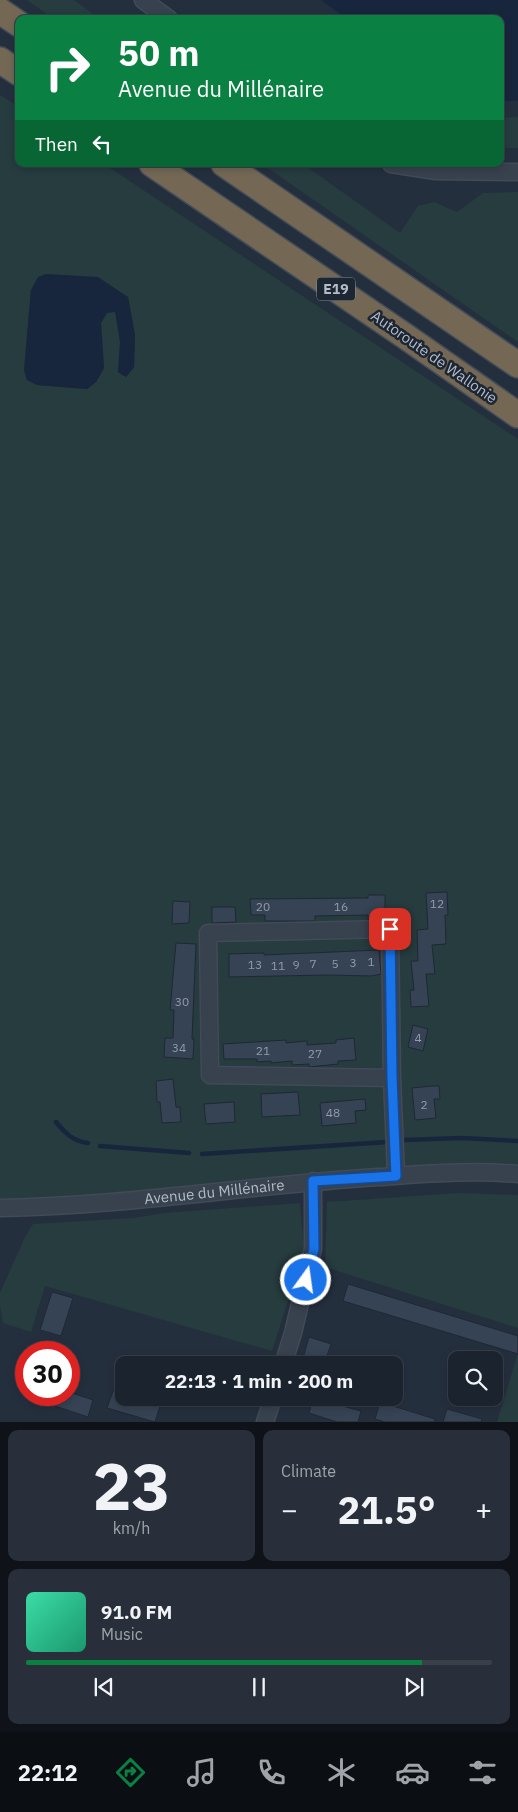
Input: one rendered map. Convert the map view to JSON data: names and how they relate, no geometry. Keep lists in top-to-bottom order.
{
  "streets": {
    "highway": ["E19", "Autoroute de Wallonie"],
    "street": ["Avenue du Millénaire"]
  },
  "house_numbers": [
    "12",
    "20",
    "16",
    "1",
    "3",
    "7",
    "5",
    "13",
    "9",
    "11",
    "30",
    "4",
    "34",
    "21",
    "27",
    "2",
    "48"
  ],
  "page": {
    "turn": ["50 m", "Avenue du Millénaire"],
    "then": "Then",
    "limit": "30",
    "trip": "22:13 · 1 min · 200 m",
    "tile": [
      ["23", "km/h"],
      "Climate"
    ],
    "heat": ["−", "21.5°", "+"],
    "song": ["91.0 FM", "Music"],
    "tabs": "22:12"
  }
}
